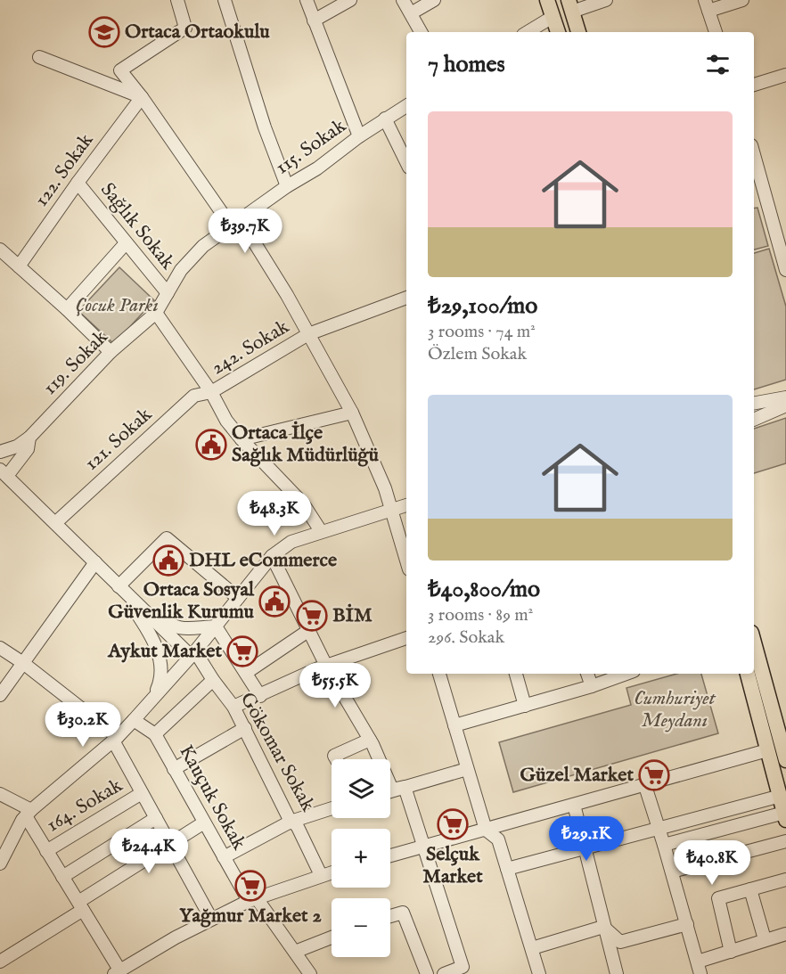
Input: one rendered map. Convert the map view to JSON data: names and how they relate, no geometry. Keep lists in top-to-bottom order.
{
  "streets": {
    "street": [
      "115. Sokak",
      "122. Sokak",
      "Sağlık Sokak",
      "242. Sokak",
      "119. Sokak",
      "121. Sokak",
      "Gökomar Sokak",
      "Kauçuk Sokak",
      "164. Sokak"
    ]
  },
  "crossings": [
    ["115. Sokak", "119. Sokak"],
    ["122. Sokak", "Sağlık Sokak"],
    ["Sağlık Sokak", "119. Sokak"],
    ["242. Sokak", "121. Sokak"]
  ],
  "parks": ["Çocuk Parkı", "Cumhuriyet Meydanı"],
  "places": {
    "school or university": ["Ortaca Ortaokulu"],
    "public building": ["Ortaca İlçe Sağlık Müdürlüğü", "DHL eCommerce", "Ortaca Sosyal Güvenlik Kurumu"],
    "supermarket": [
      "BİM",
      "Aykut Market",
      "Güzel Market",
      "Selçuk Market",
      "Yağmur Market 2"
    ]
  },
  "page": {
    "heading": "7 homes",
    "list": [
      {
        "name": "₺29,100/mo",
        "note": "3 rooms · 74 m² · Özlem Sokak"
      },
      {
        "name": "₺40,800/mo",
        "note": "3 rooms · 89 m² · 296. Sokak"
      }
    ],
    "price": [
      "₺39.7K",
      "₺48.3K",
      "₺55.5K",
      "₺30.2K",
      "₺29.1K",
      "₺24.4K",
      "₺40.8K"
    ],
    "map_buttons": ["+", "−"]
  }
}
